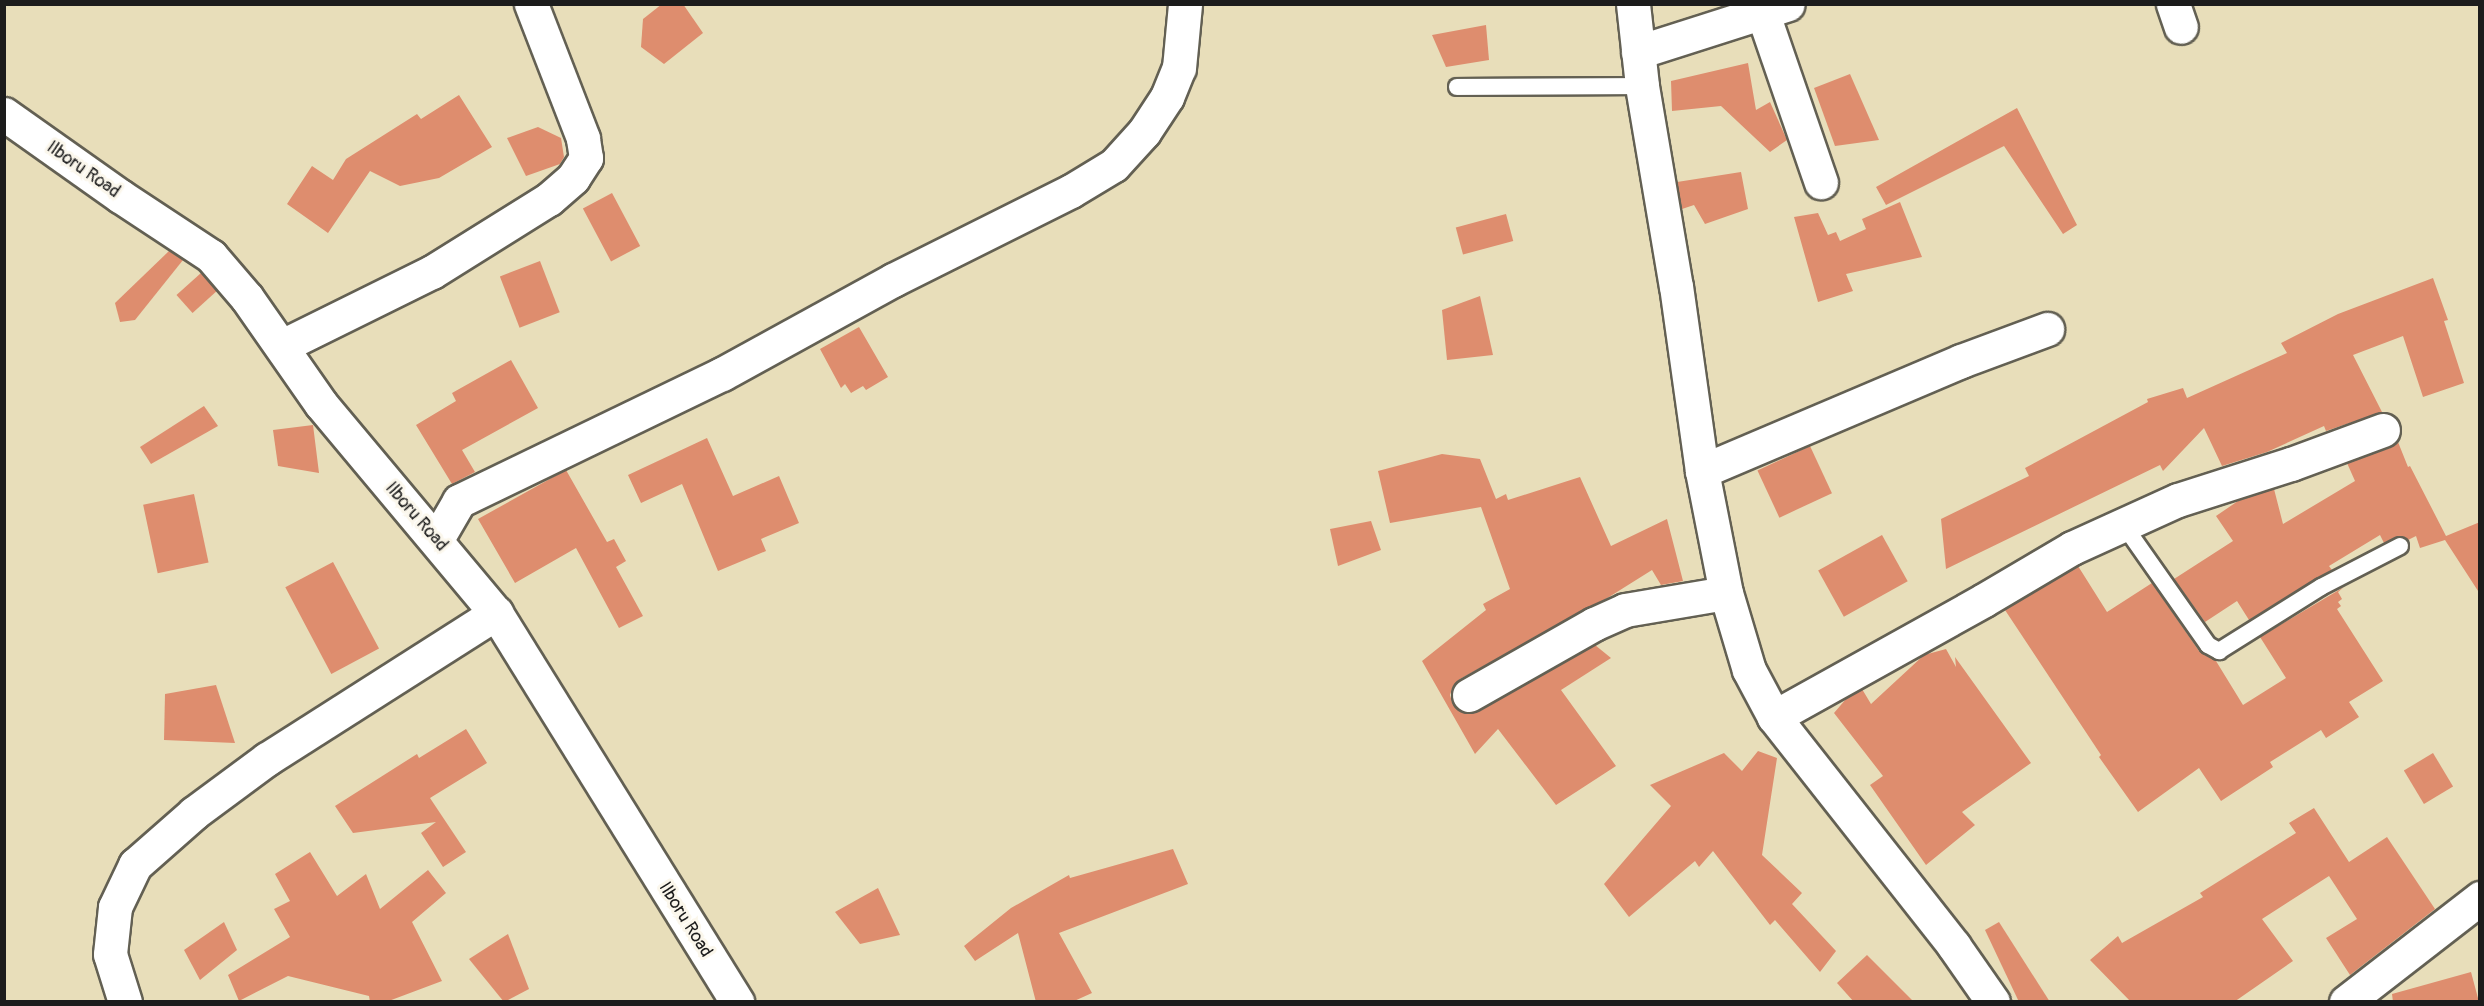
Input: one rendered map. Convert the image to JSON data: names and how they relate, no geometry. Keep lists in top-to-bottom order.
{
  "streets": {
    "street": ["Ilboru Road"]
  }
}
